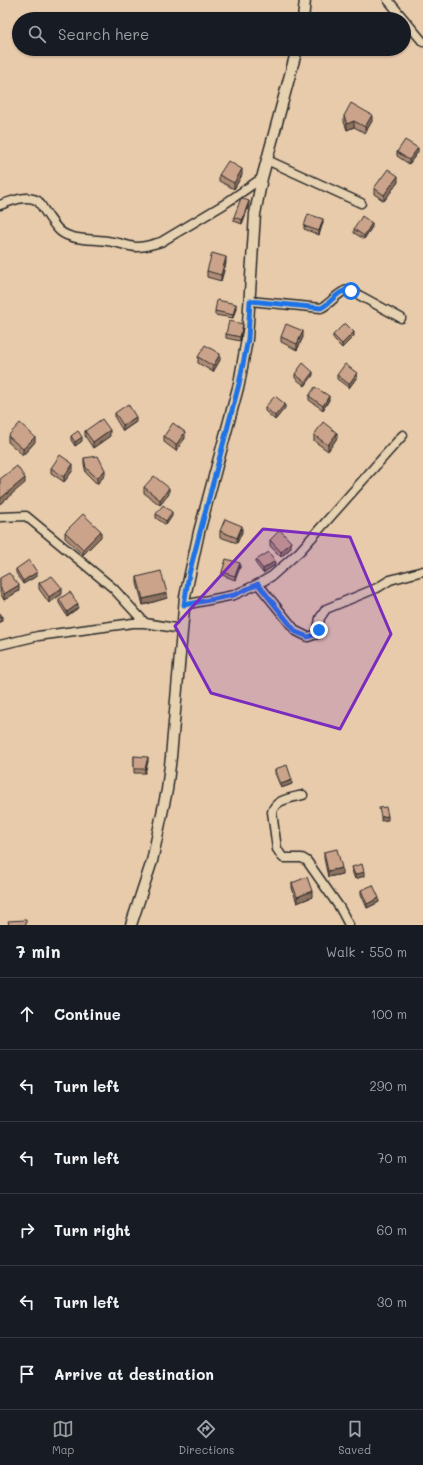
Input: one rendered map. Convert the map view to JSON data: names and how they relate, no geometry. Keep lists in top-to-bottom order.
{
  "page": {
    "search": "Search here",
    "heading": ["7 min", "Walk · 550 m"],
    "list": [
      ["Continue", "100 m"],
      ["Turn left", "290 m"],
      ["Turn left", "70 m"],
      ["Turn right", "60 m"],
      ["Turn left", "30 m"],
      "Arrive at destination"
    ],
    "nav": ["Map", "Directions", "Saved"]
  }
}
